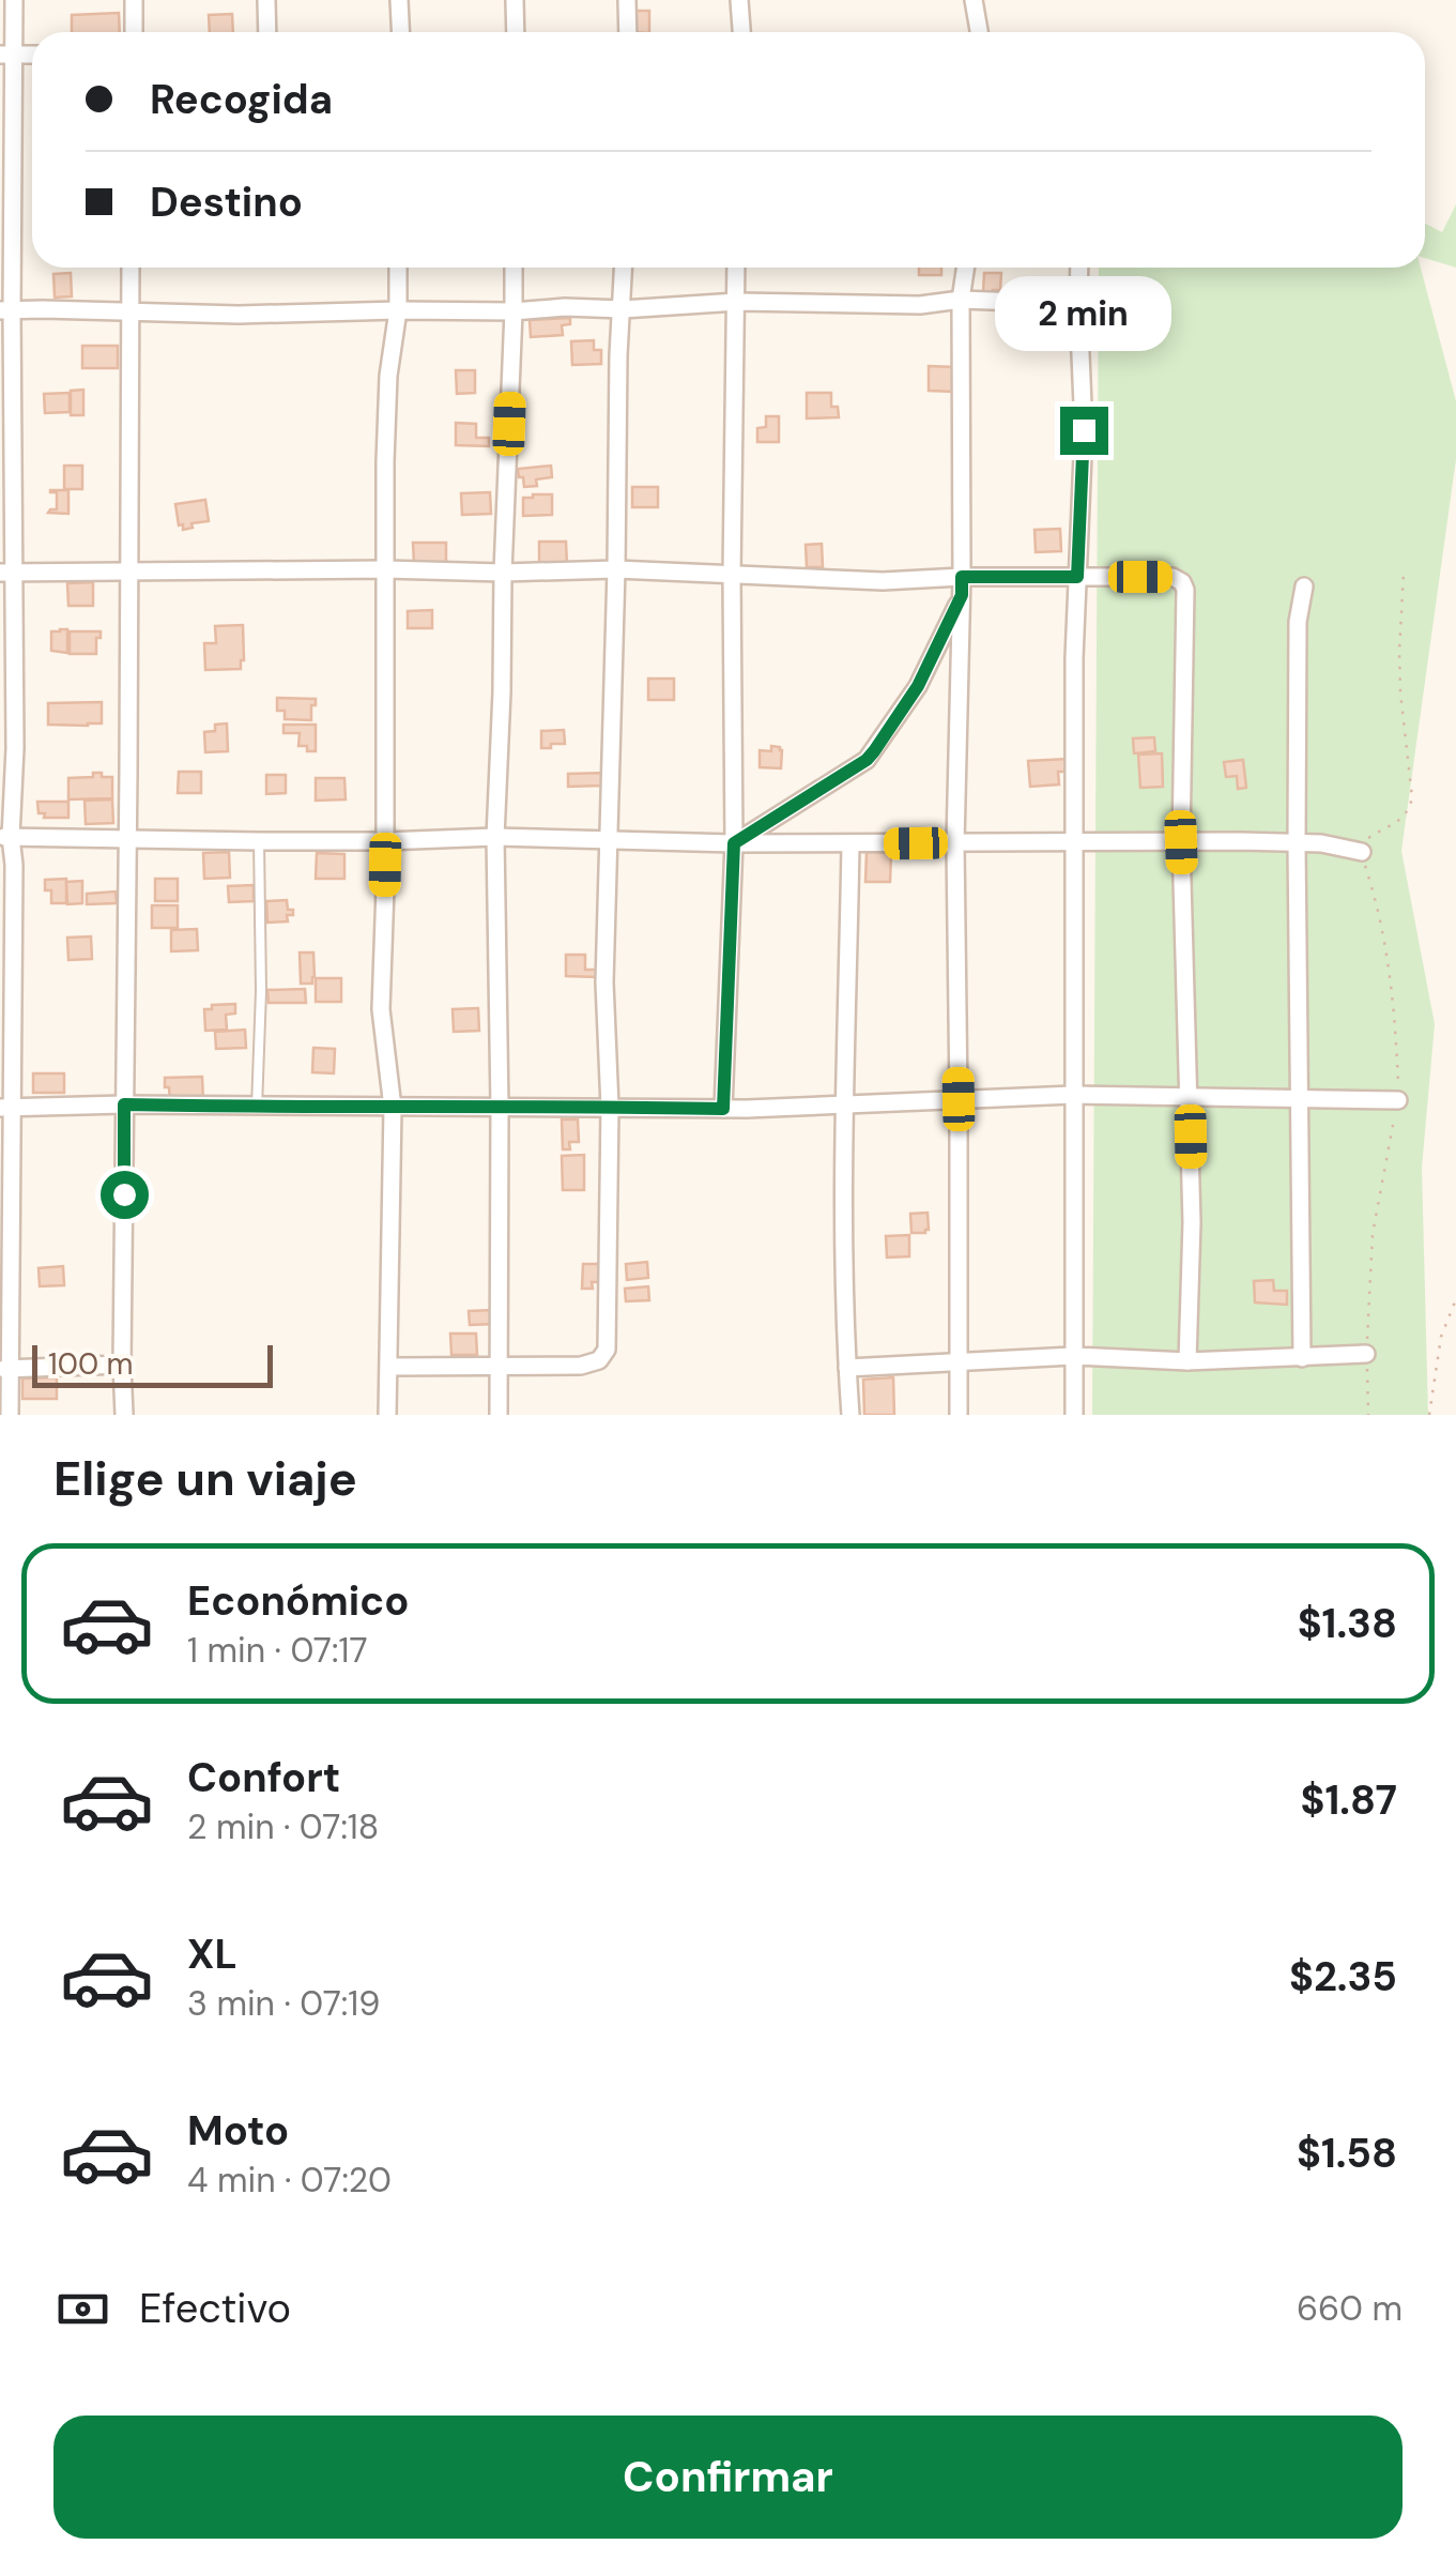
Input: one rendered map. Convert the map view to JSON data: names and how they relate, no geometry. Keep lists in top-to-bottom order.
{
  "scale_bar": "100 m",
  "page": {
    "banner": ["Recogida", "Destino"],
    "bubble": "2 min",
    "scale": "100 m",
    "heading": "Elige un viaje",
    "list": [
      {
        "name": "Económico",
        "note": "1 min · 07:17",
        "value": "$1.38"
      },
      {
        "name": "Confort",
        "note": "2 min · 07:18",
        "value": "$1.87"
      },
      {
        "name": "XL",
        "note": "3 min · 07:19",
        "value": "$2.35"
      },
      {
        "name": "Moto",
        "note": "4 min · 07:20",
        "value": "$1.58"
      }
    ],
    "pay": ["Efectivo", "660 m"],
    "buttons": "Confirmar"
  }
}
